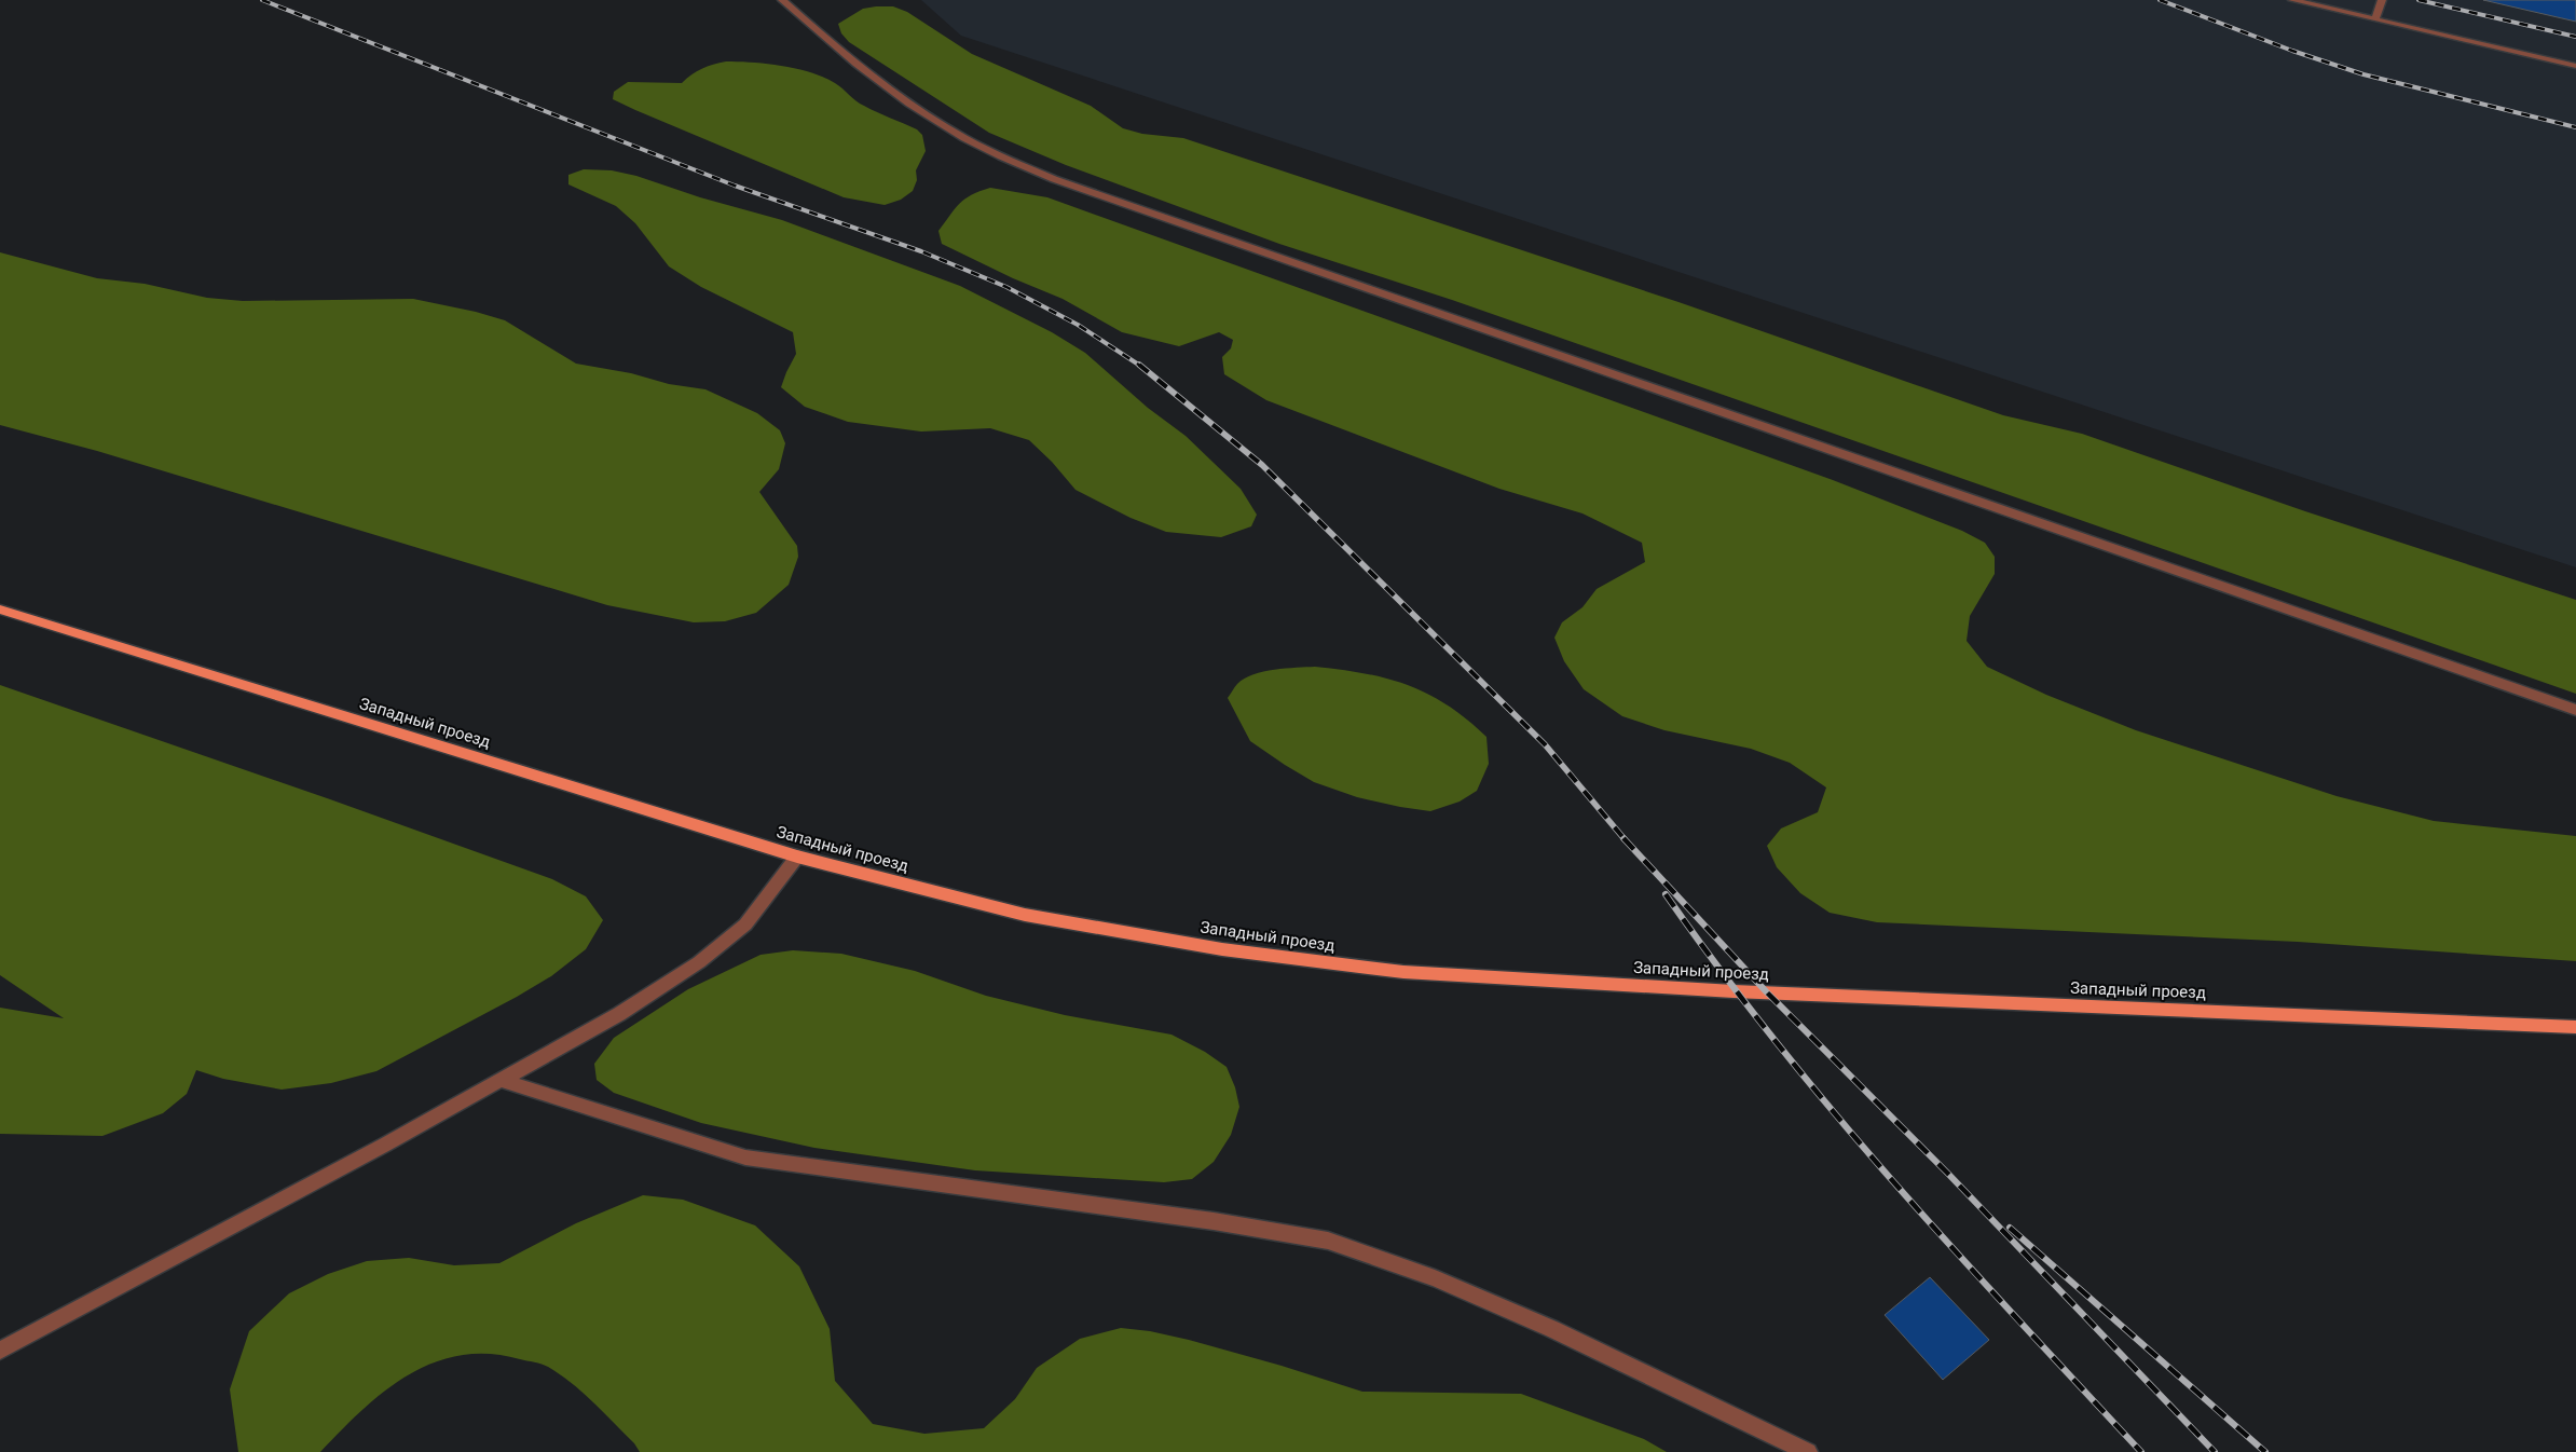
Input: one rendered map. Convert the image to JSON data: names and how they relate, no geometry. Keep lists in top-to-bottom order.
{
  "streets": {
    "main road": ["Западный проезд"]
  }
}
